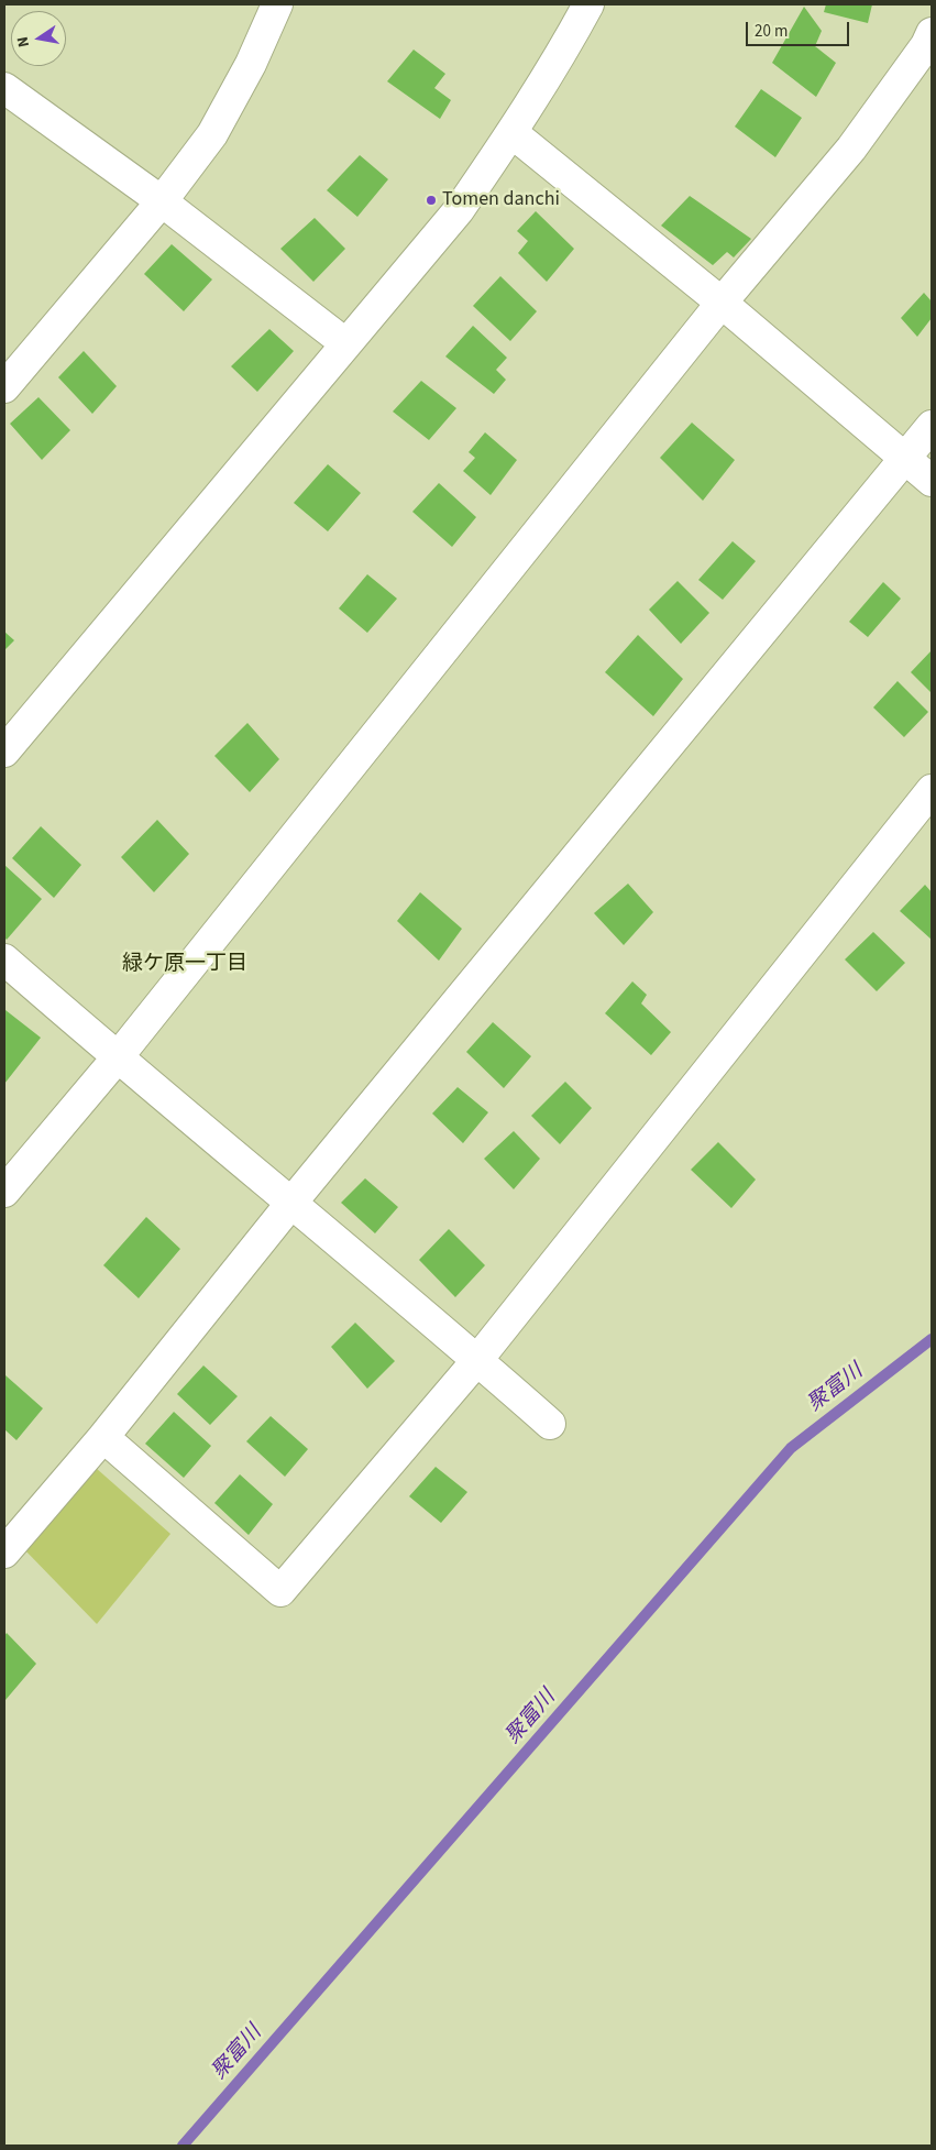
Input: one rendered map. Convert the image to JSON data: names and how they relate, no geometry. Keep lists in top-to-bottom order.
{
  "districts": ["緑ケ原一丁目"],
  "water": ["聚富川"],
  "places": ["Tomen danchi"],
  "scale_bar": "20 m",
  "north": "left"
}
